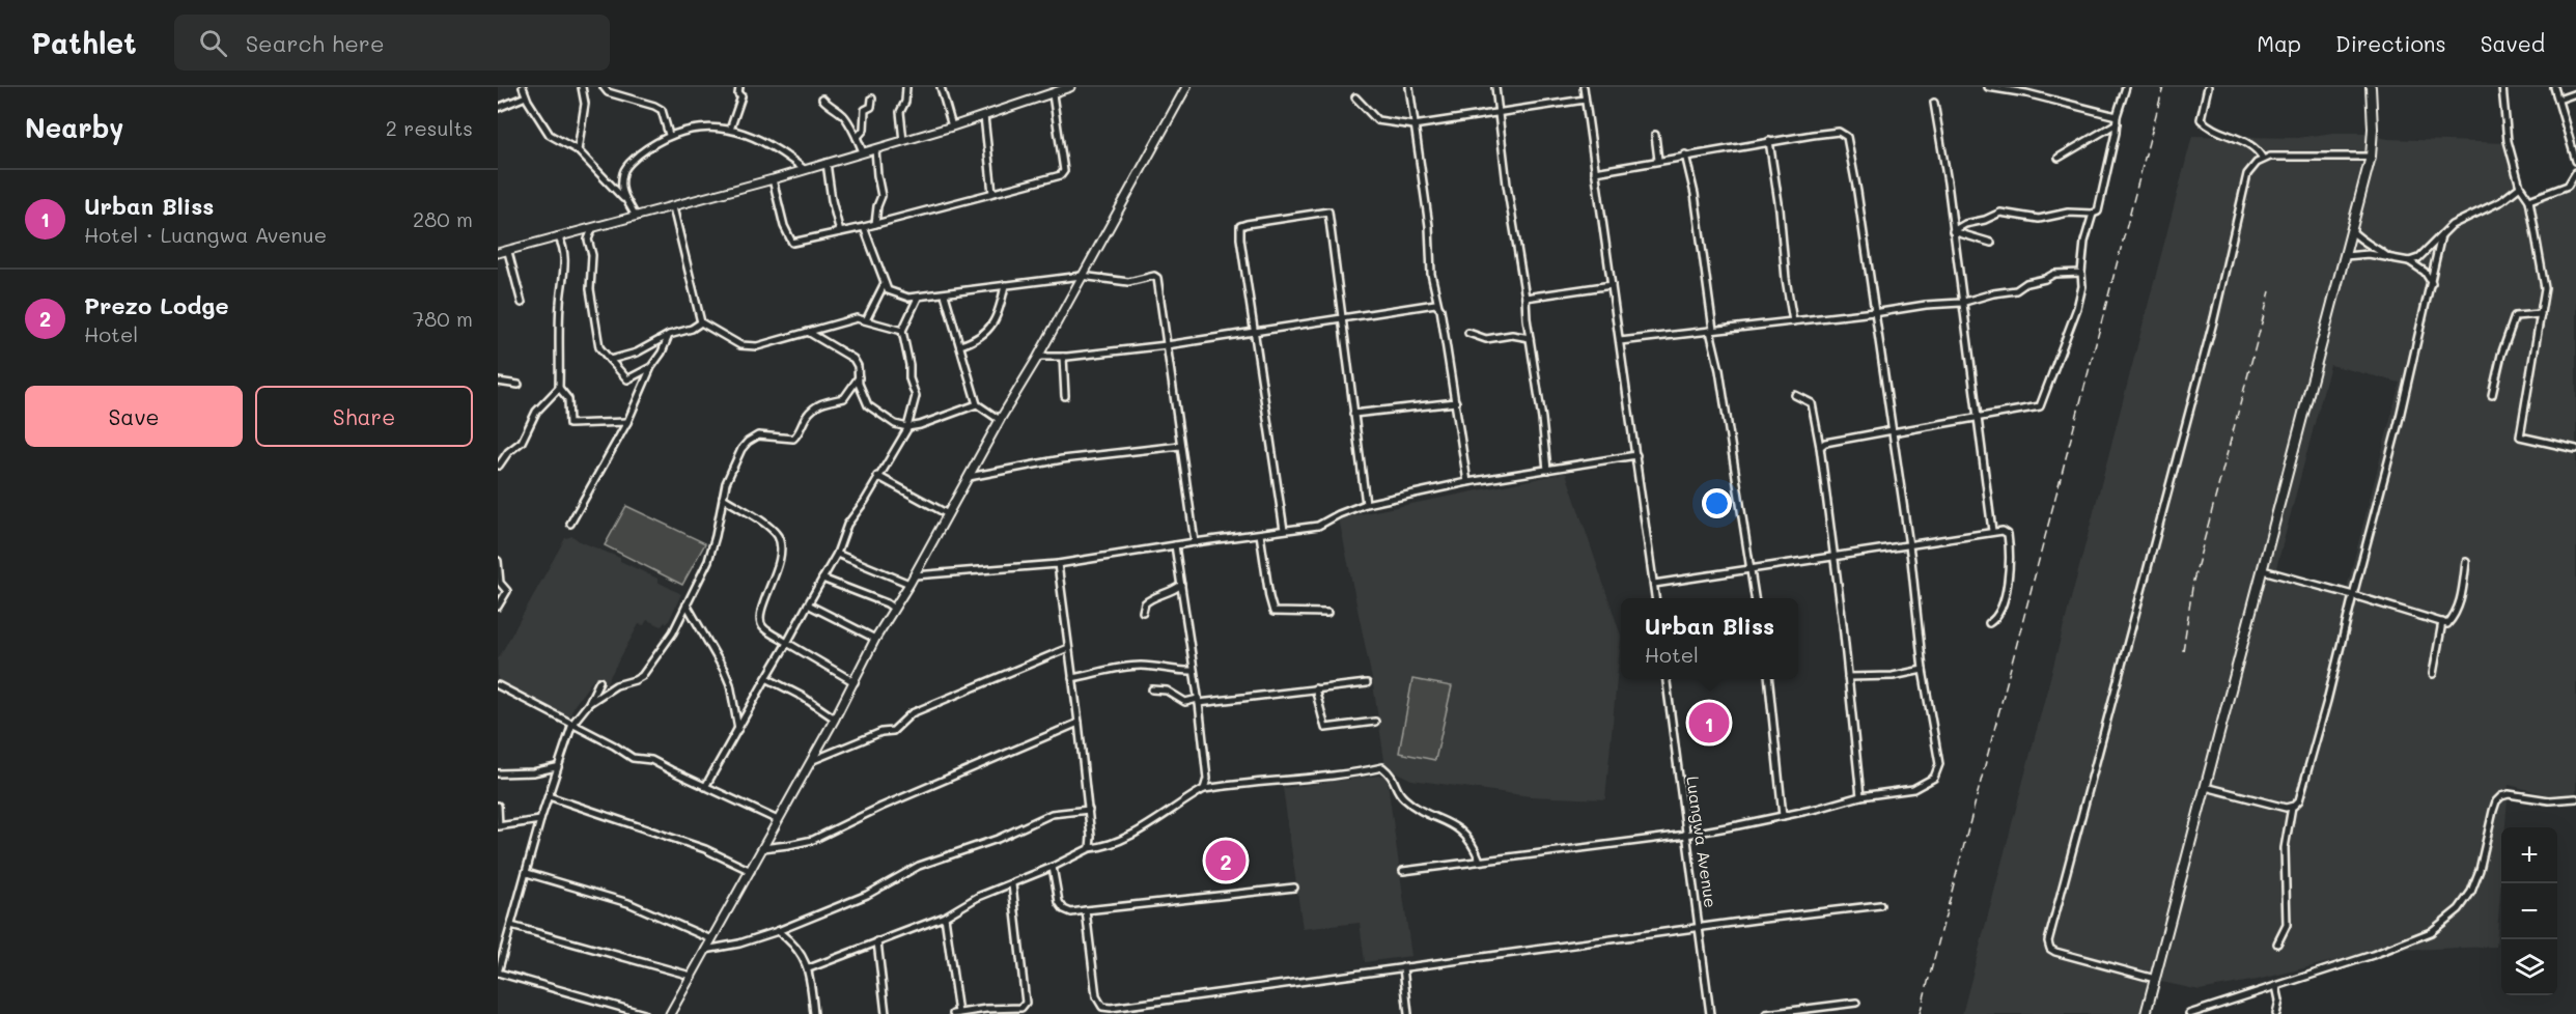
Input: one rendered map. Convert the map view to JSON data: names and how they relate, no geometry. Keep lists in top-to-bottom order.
{
  "streets": {
    "street": ["Luangwa Avenue"]
  },
  "page": {
    "header": "Pathlet",
    "search": "Search here",
    "nav": ["Map", "Directions", "Saved"],
    "heading": ["Nearby", "2 results"],
    "list": [
      {
        "mark": "1",
        "name": "Urban Bliss",
        "note": "Hotel · Luangwa Avenue",
        "value": "280 m"
      },
      {
        "mark": "2",
        "name": "Prezo Lodge",
        "note": "Hotel",
        "value": "780 m"
      }
    ],
    "buttons": ["Save", "Share"],
    "popup": ["Urban Bliss", "Hotel"],
    "pins": ["1", "2"],
    "map_buttons": ["+", "−"]
  }
}
